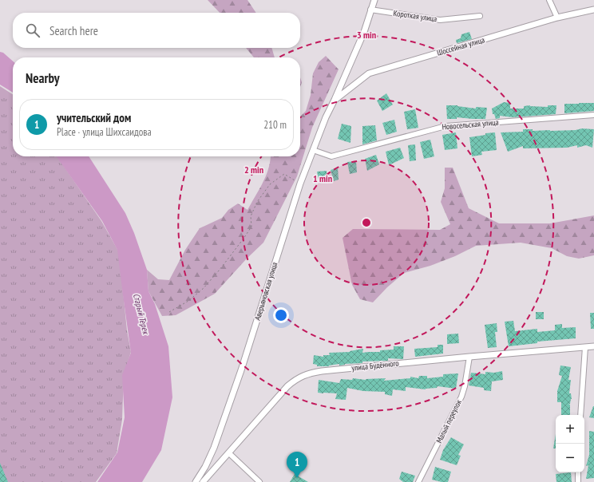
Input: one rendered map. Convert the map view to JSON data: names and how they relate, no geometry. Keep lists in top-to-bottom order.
{
  "streets": {
    "street": [
      "Короткая улица",
      "Шоссейная улица",
      "Новосельская улица",
      "Аверьяновская улица",
      "улица Будённого",
      "Малый переулок"
    ]
  },
  "crossings": [
    ["Короткая улица", "Аверьяновская улица"],
    ["Шоссейная улица", "Аверьяновская улица"],
    ["Новосельская улица", "Аверьяновская улица"],
    ["улица Будённого", "Малый переулок"]
  ],
  "water": ["Старый Терек"],
  "page": {
    "search": "Search here",
    "heading": "Nearby",
    "list": [
      {
        "mark": "1",
        "name": "учительский дом",
        "note": "Place · улица Шихсаидова",
        "value": "210 m"
      }
    ],
    "map_buttons": ["+", "−"],
    "pins": "1"
  },
  "rings": ["3 min", "2 min", "1 min"]
}
